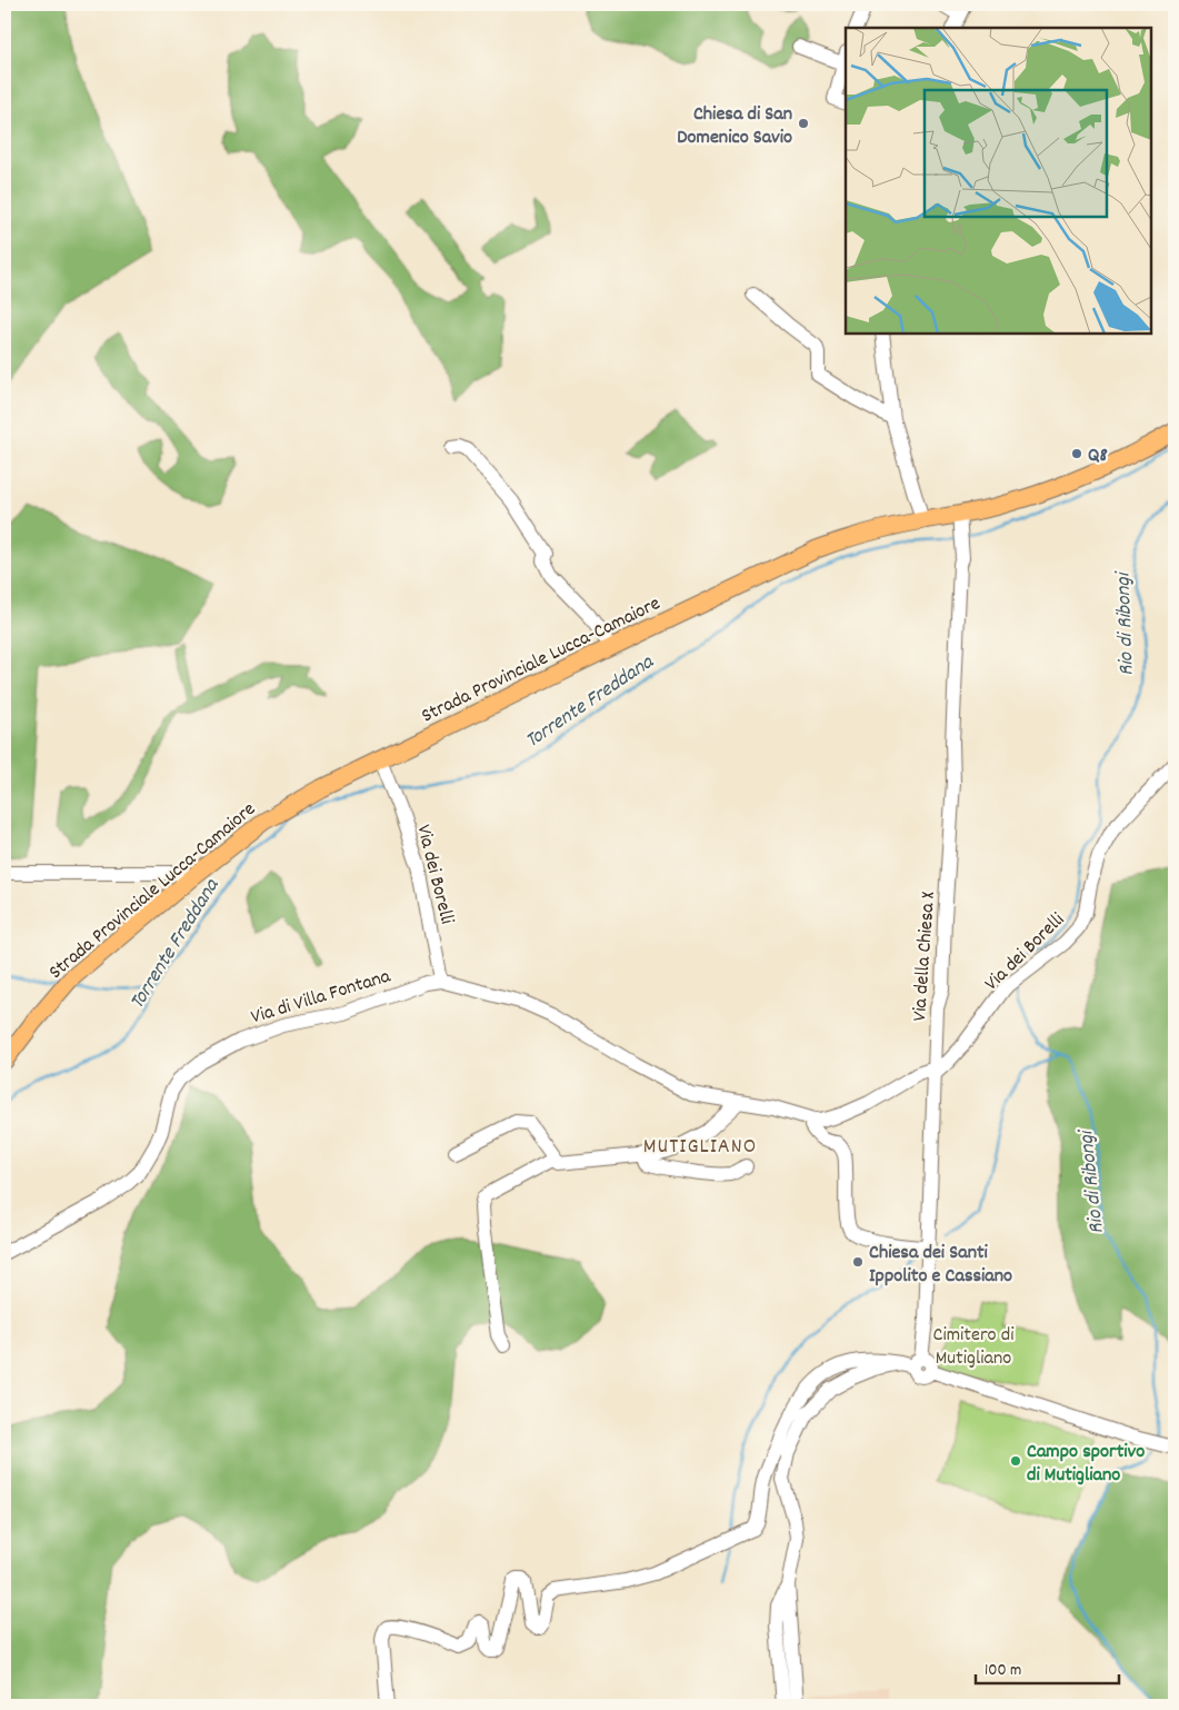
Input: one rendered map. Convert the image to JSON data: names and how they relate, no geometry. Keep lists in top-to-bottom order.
{
  "streets": {
    "main road": ["Strada Provinciale Lucca-Camaiore"],
    "street": ["Via dei Borelli", "Via della Chiesa X", "Via di Villa Fontana"]
  },
  "crossings": [
    ["Strada Provinciale Lucca-Camaiore", "Via dei Borelli"],
    ["Strada Provinciale Lucca-Camaiore", "Via della Chiesa X"],
    ["Via dei Borelli", "Via della Chiesa X"],
    ["Via dei Borelli", "Via di Villa Fontana"],
    ["Via della Chiesa X", "Via di Villa Fontana"]
  ],
  "districts": ["MUTIGLIANO"],
  "water": ["Rio di Ribongi", "Torrente Freddana"],
  "parks": ["Cimitero di Mutigliano"],
  "places": [
    "Chiesa di San Domenico Savio",
    "Q8",
    "Chiesa dei Santi Ippolito e Cassiano",
    "Campo sportivo di Mutigliano"
  ],
  "scale_bar": "100 m"
}
